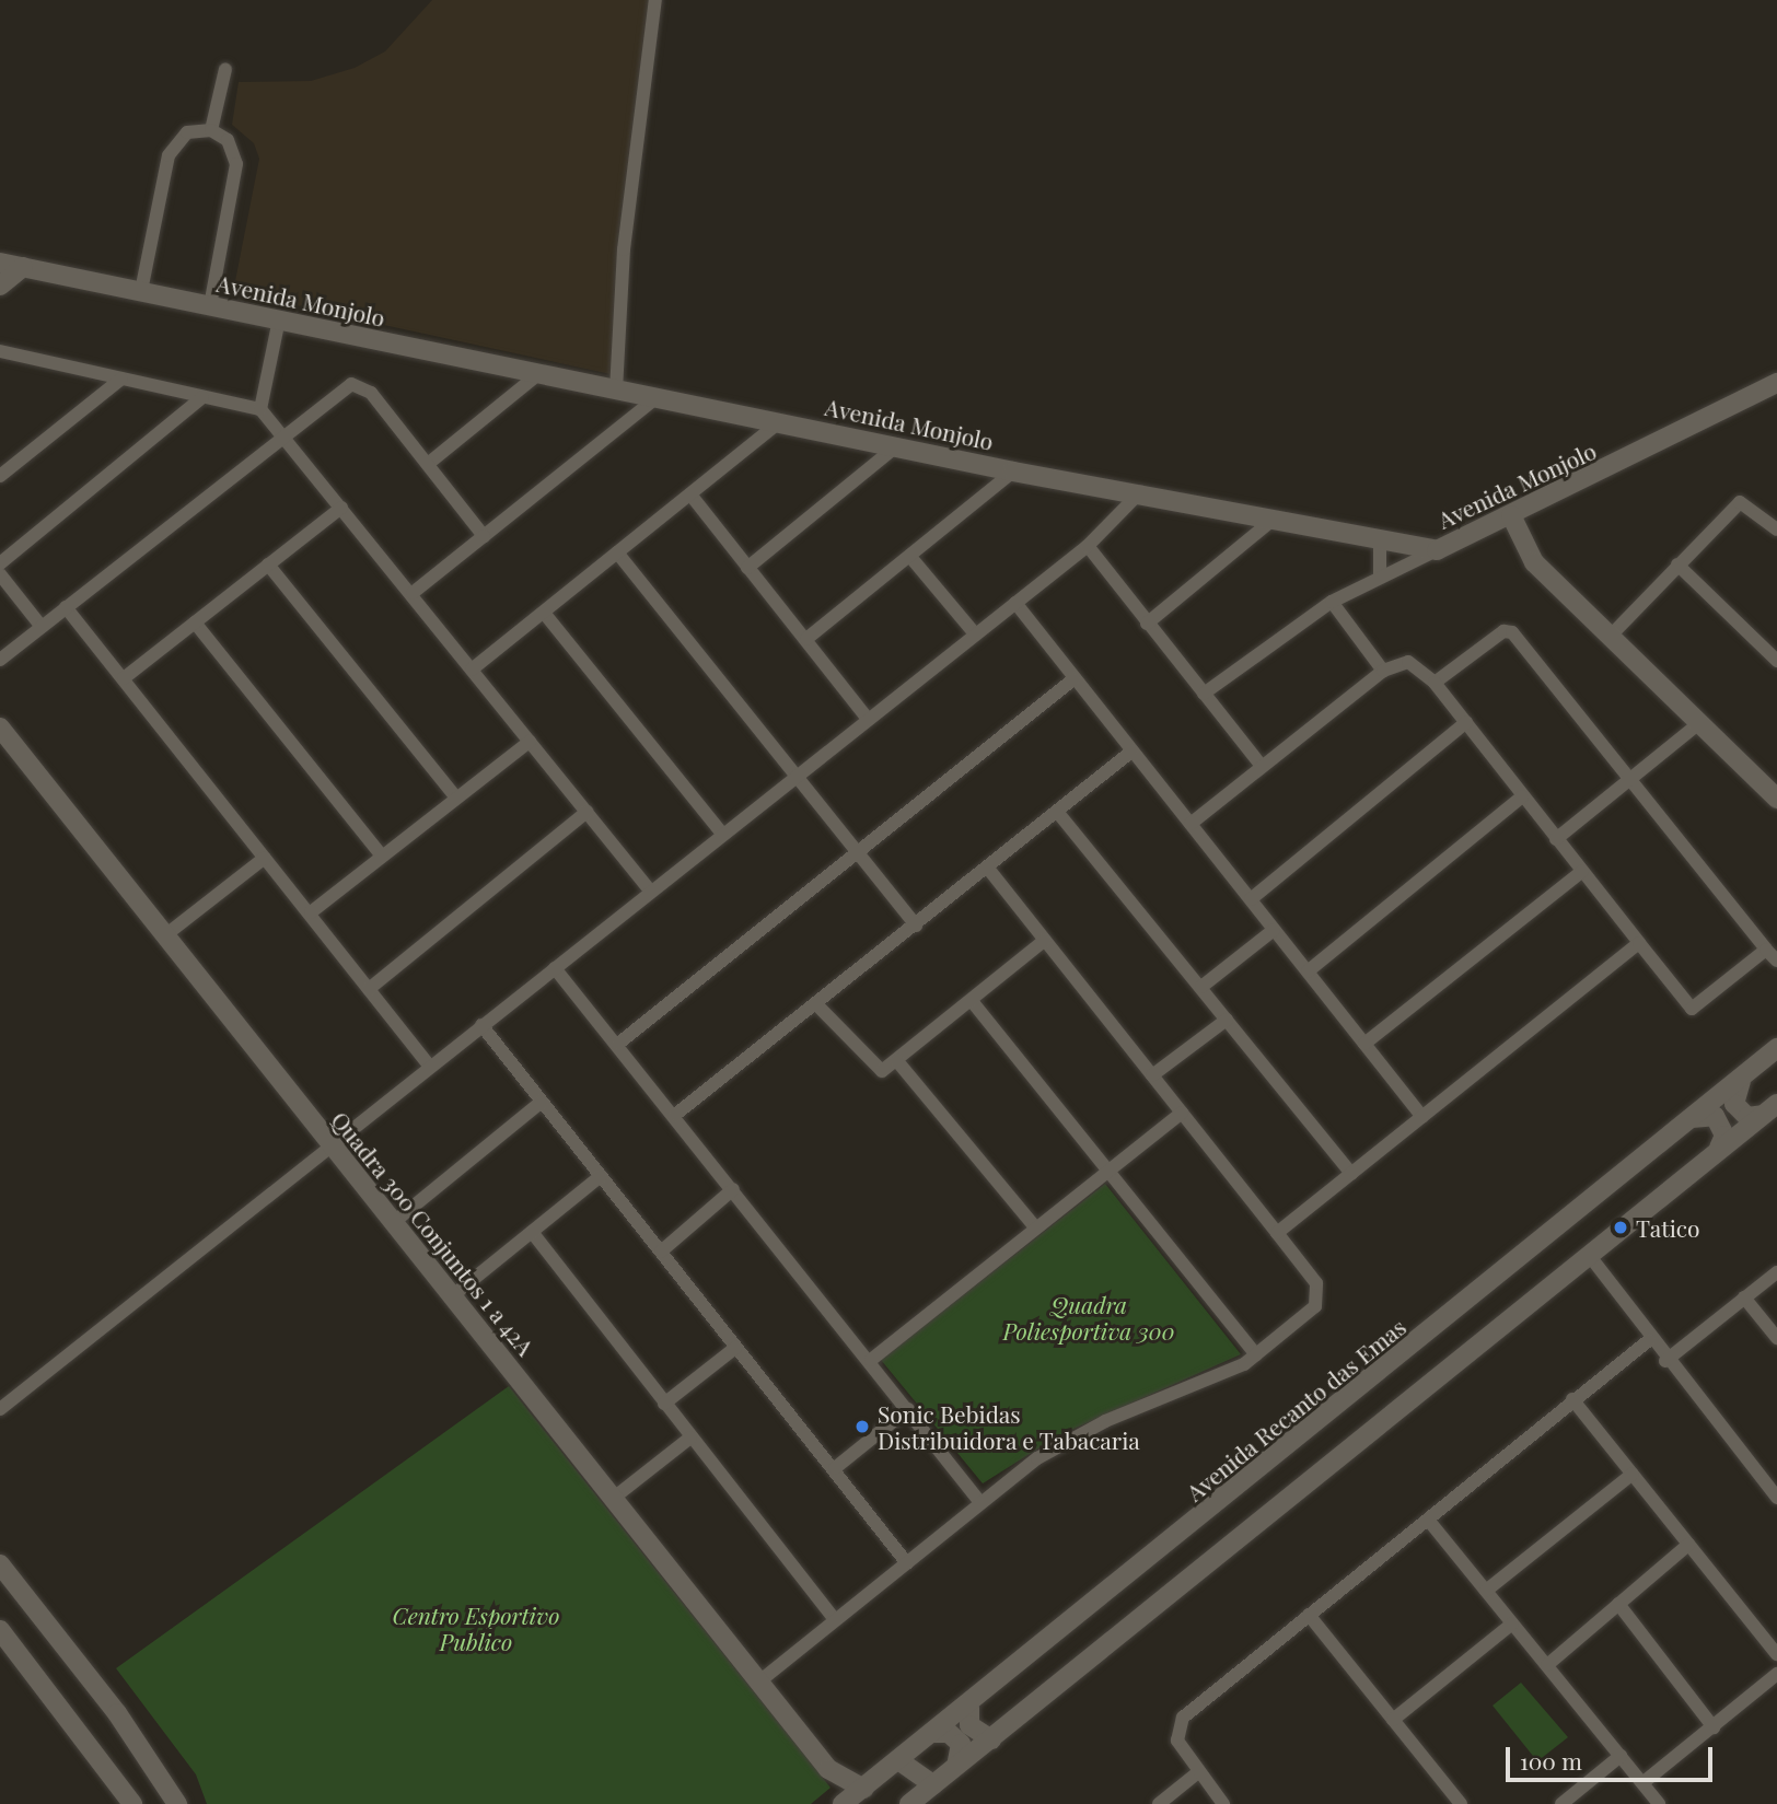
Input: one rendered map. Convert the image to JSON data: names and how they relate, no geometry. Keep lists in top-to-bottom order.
{
  "streets": {
    "street": ["Avenida Monjolo", "Quadra 300 Conjuntos 1 a 42A", "Avenida Recanto das Emas"]
  },
  "crossings": [
    ["Quadra 300 Conjuntos 1 a 42A", "Avenida Recanto das Emas"]
  ],
  "parks": ["Quadra Poliesportiva 300", "Centro Esportivo Publico"],
  "places": ["Tatico", "Sonic Bebidas Distribuidora e Tabacaria"],
  "scale_bar": "100 m"
}
